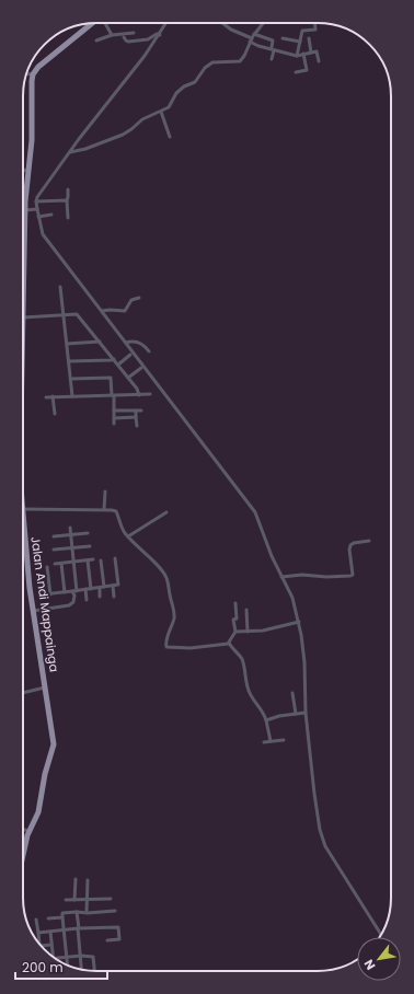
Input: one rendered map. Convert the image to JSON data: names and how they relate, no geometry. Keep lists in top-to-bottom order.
{
  "streets": {
    "main road": ["Jalan Andi Mappainga"]
  },
  "scale_bar": "200 m",
  "north": "bottom left"
}
